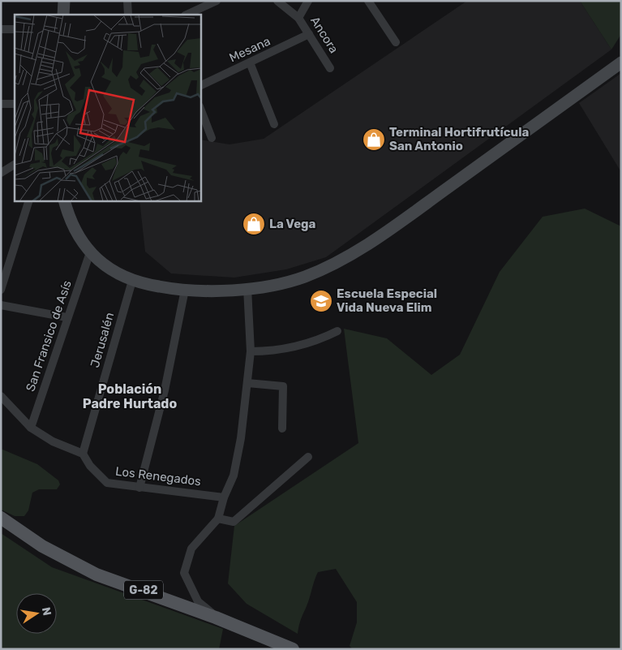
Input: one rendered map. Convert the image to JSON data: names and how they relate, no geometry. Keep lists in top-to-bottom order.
{
  "streets": {
    "main road": ["G-82"],
    "street": [
      "Ancora",
      "Mesana",
      "San Fransico de Asís",
      "Jerusalén",
      "Los Renegados"
    ]
  },
  "crossings": [
    ["Ancora", "Mesana"],
    ["Jerusalén", "Los Renegados"]
  ],
  "districts": ["Población Padre Hurtado"],
  "places": {
    "shop": ["Terminal Hortifrutícula San Antonio", "La Vega"],
    "school or university": ["Escuela Especial Vida Nueva Elim"]
  },
  "north": "right"
}
